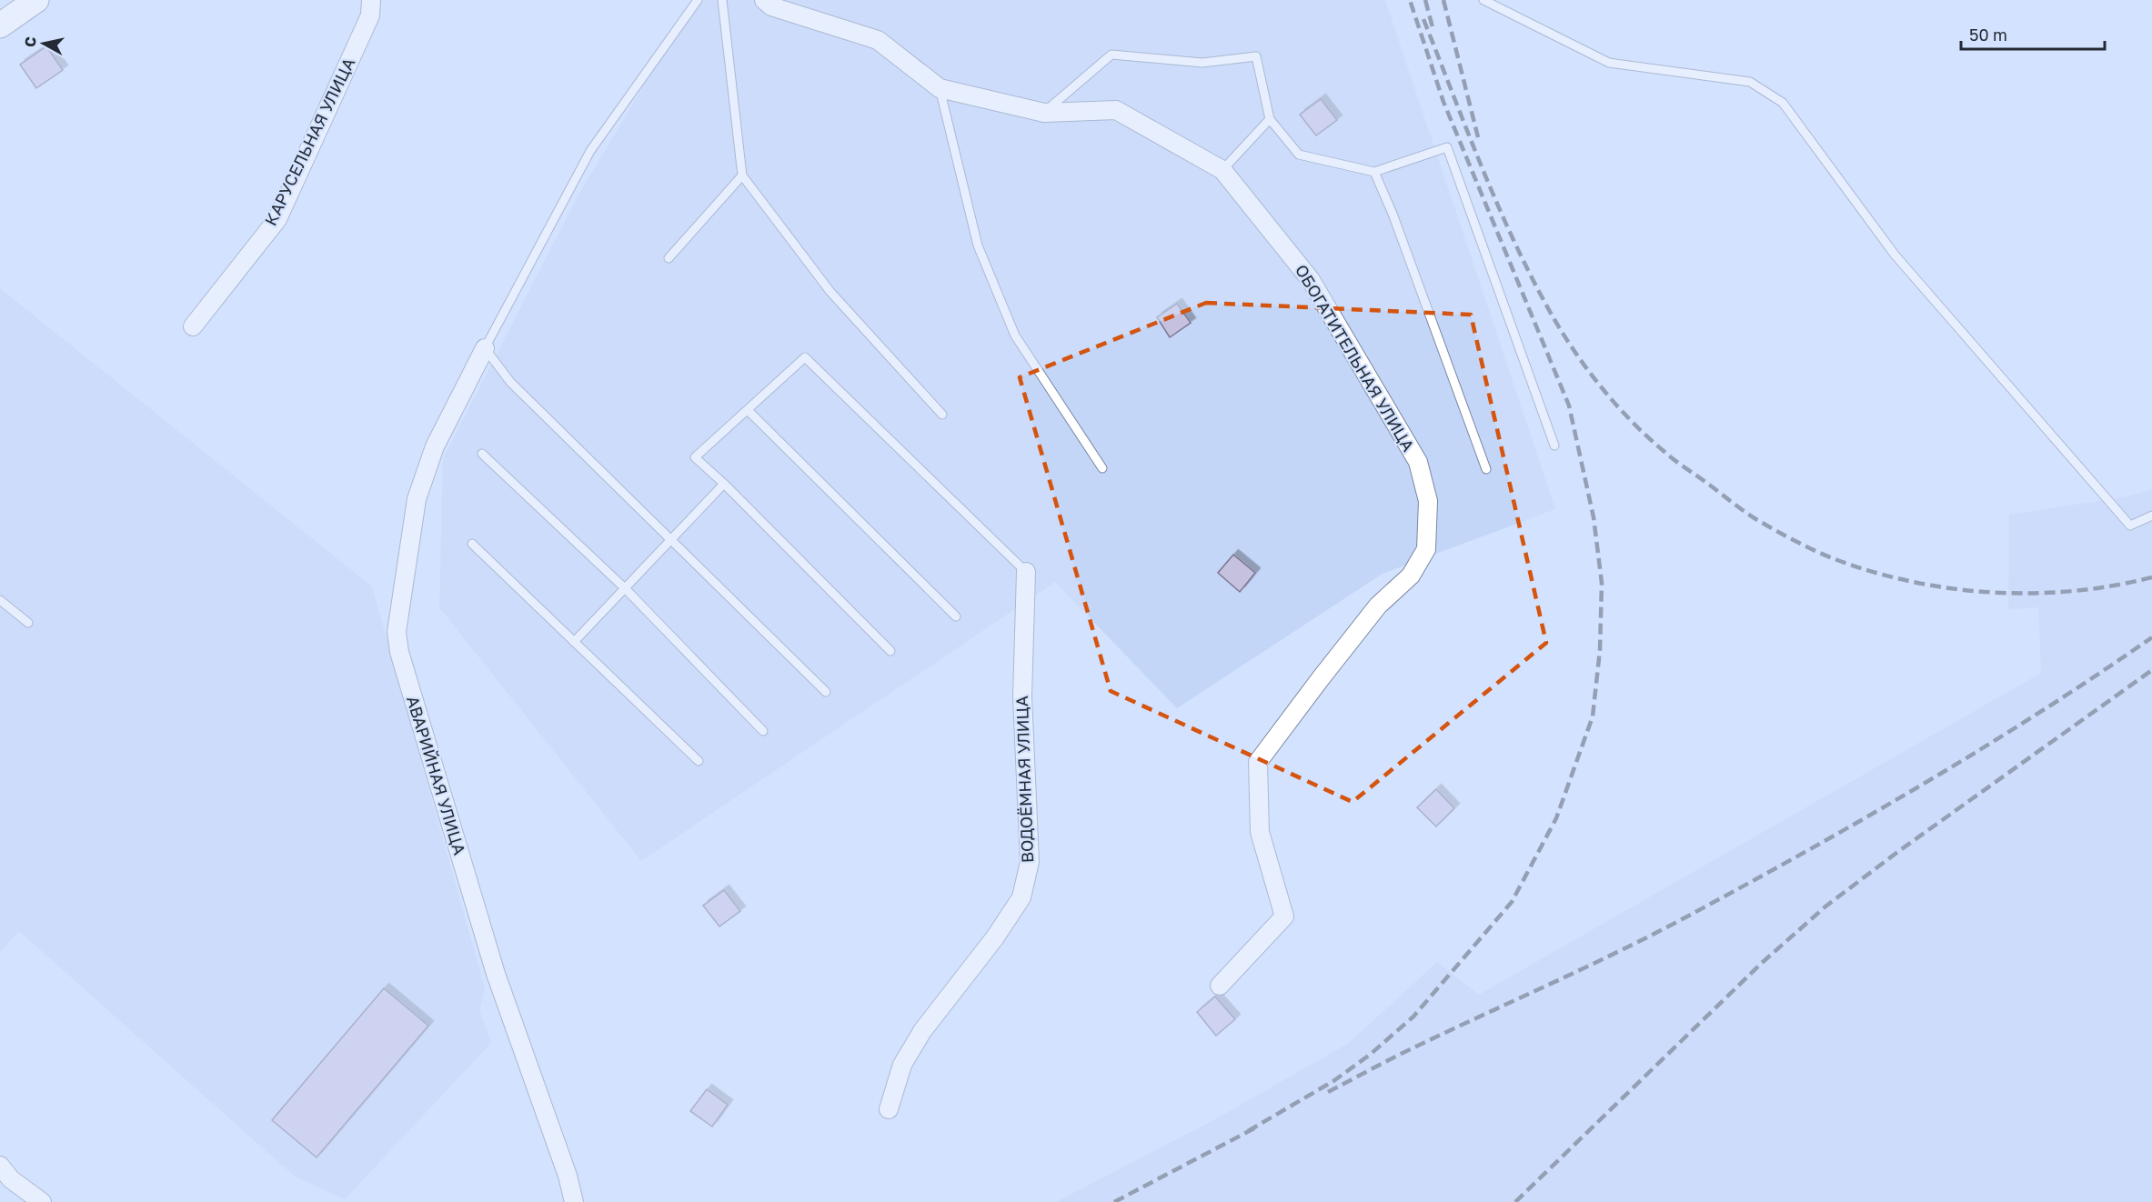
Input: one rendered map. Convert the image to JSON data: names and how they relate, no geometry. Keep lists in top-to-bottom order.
{
  "streets": {
    "street": [
      "КАРУСЕЛЬНАЯ УЛИЦА",
      "ОБОГАТИТЕЛЬНАЯ УЛИЦА",
      "АВАРИЙНАЯ УЛИЦА",
      "ВОДОЁМНАЯ УЛИЦА"
    ]
  },
  "scale_bar": "50 m",
  "north": "left"
}
